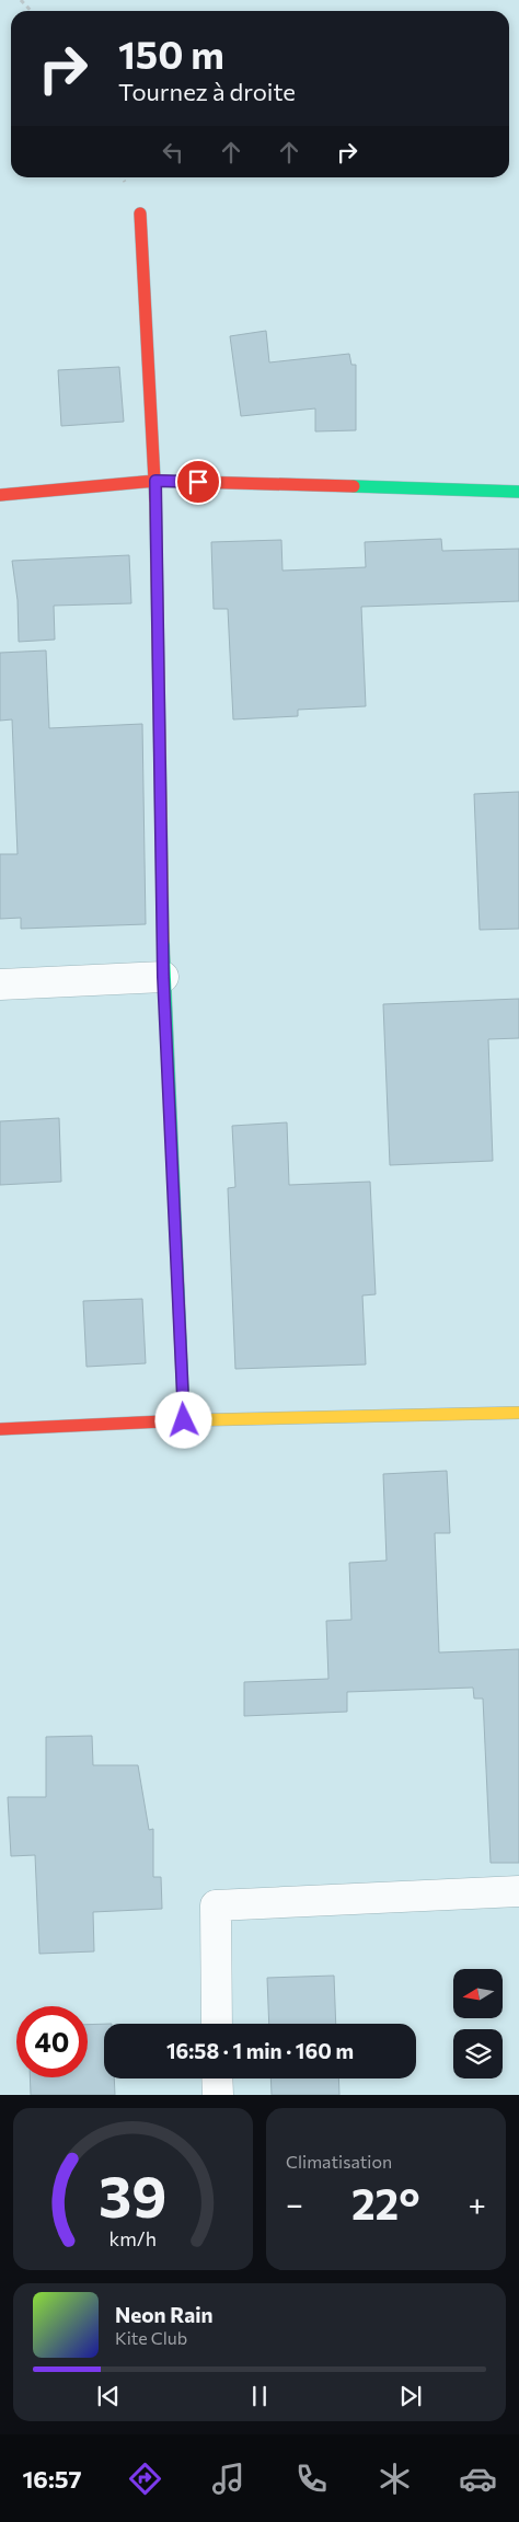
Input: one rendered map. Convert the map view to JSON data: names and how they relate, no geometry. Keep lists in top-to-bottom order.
{
  "north": "left",
  "page": {
    "turn": ["150 m", "Tournez à droite"],
    "limit": "40",
    "trip": "16:58 · 1 min · 160 m",
    "tile": "Climatisation",
    "heat": ["−", "22°", "+"],
    "song": ["Neon Rain", "Kite Club"],
    "tabs": "16:57",
    "gauge": ["39", "km/h"]
  }
}
